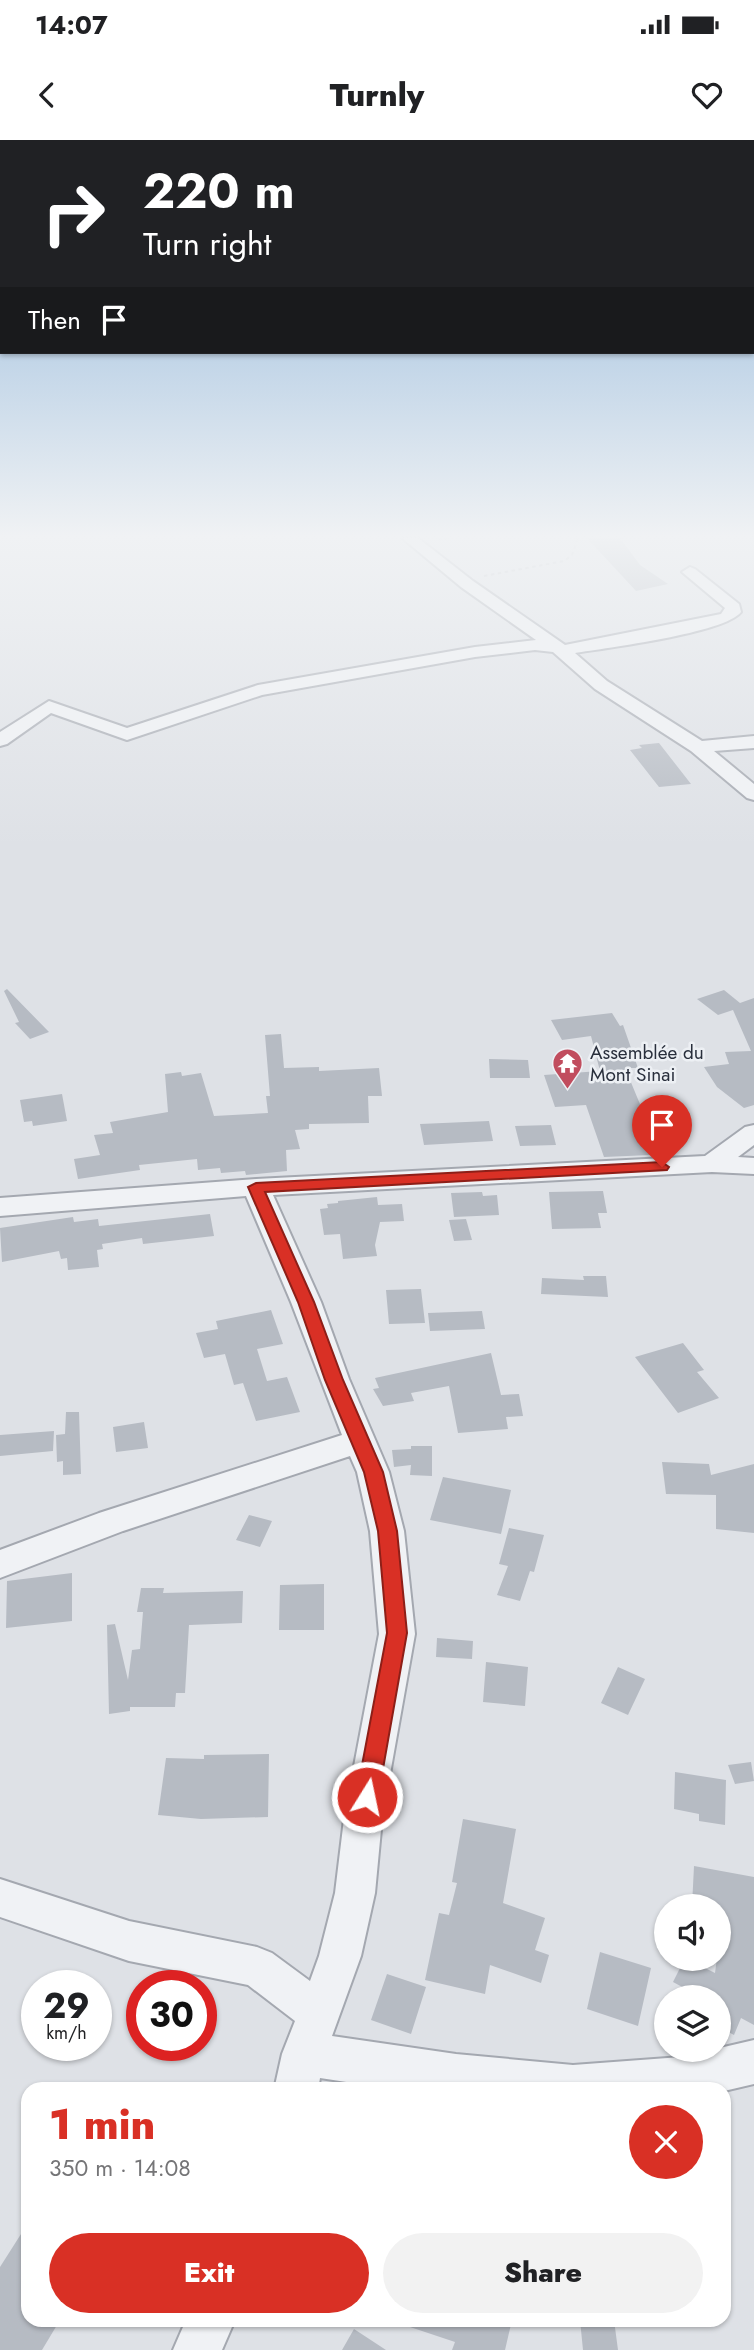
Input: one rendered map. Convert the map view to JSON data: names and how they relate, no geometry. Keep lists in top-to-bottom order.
{
  "places": {
    "temple": ["Assemblée du Mont Sinai"]
  },
  "page": {
    "status": "14:07",
    "header": "Turnly",
    "turn": ["220 m", "Turn right"],
    "then": "Then",
    "speed": "29 km/h",
    "limit": "30",
    "heading": ["1 min", "350 m · 14:08"],
    "buttons": ["Exit", "Share"]
  }
}
